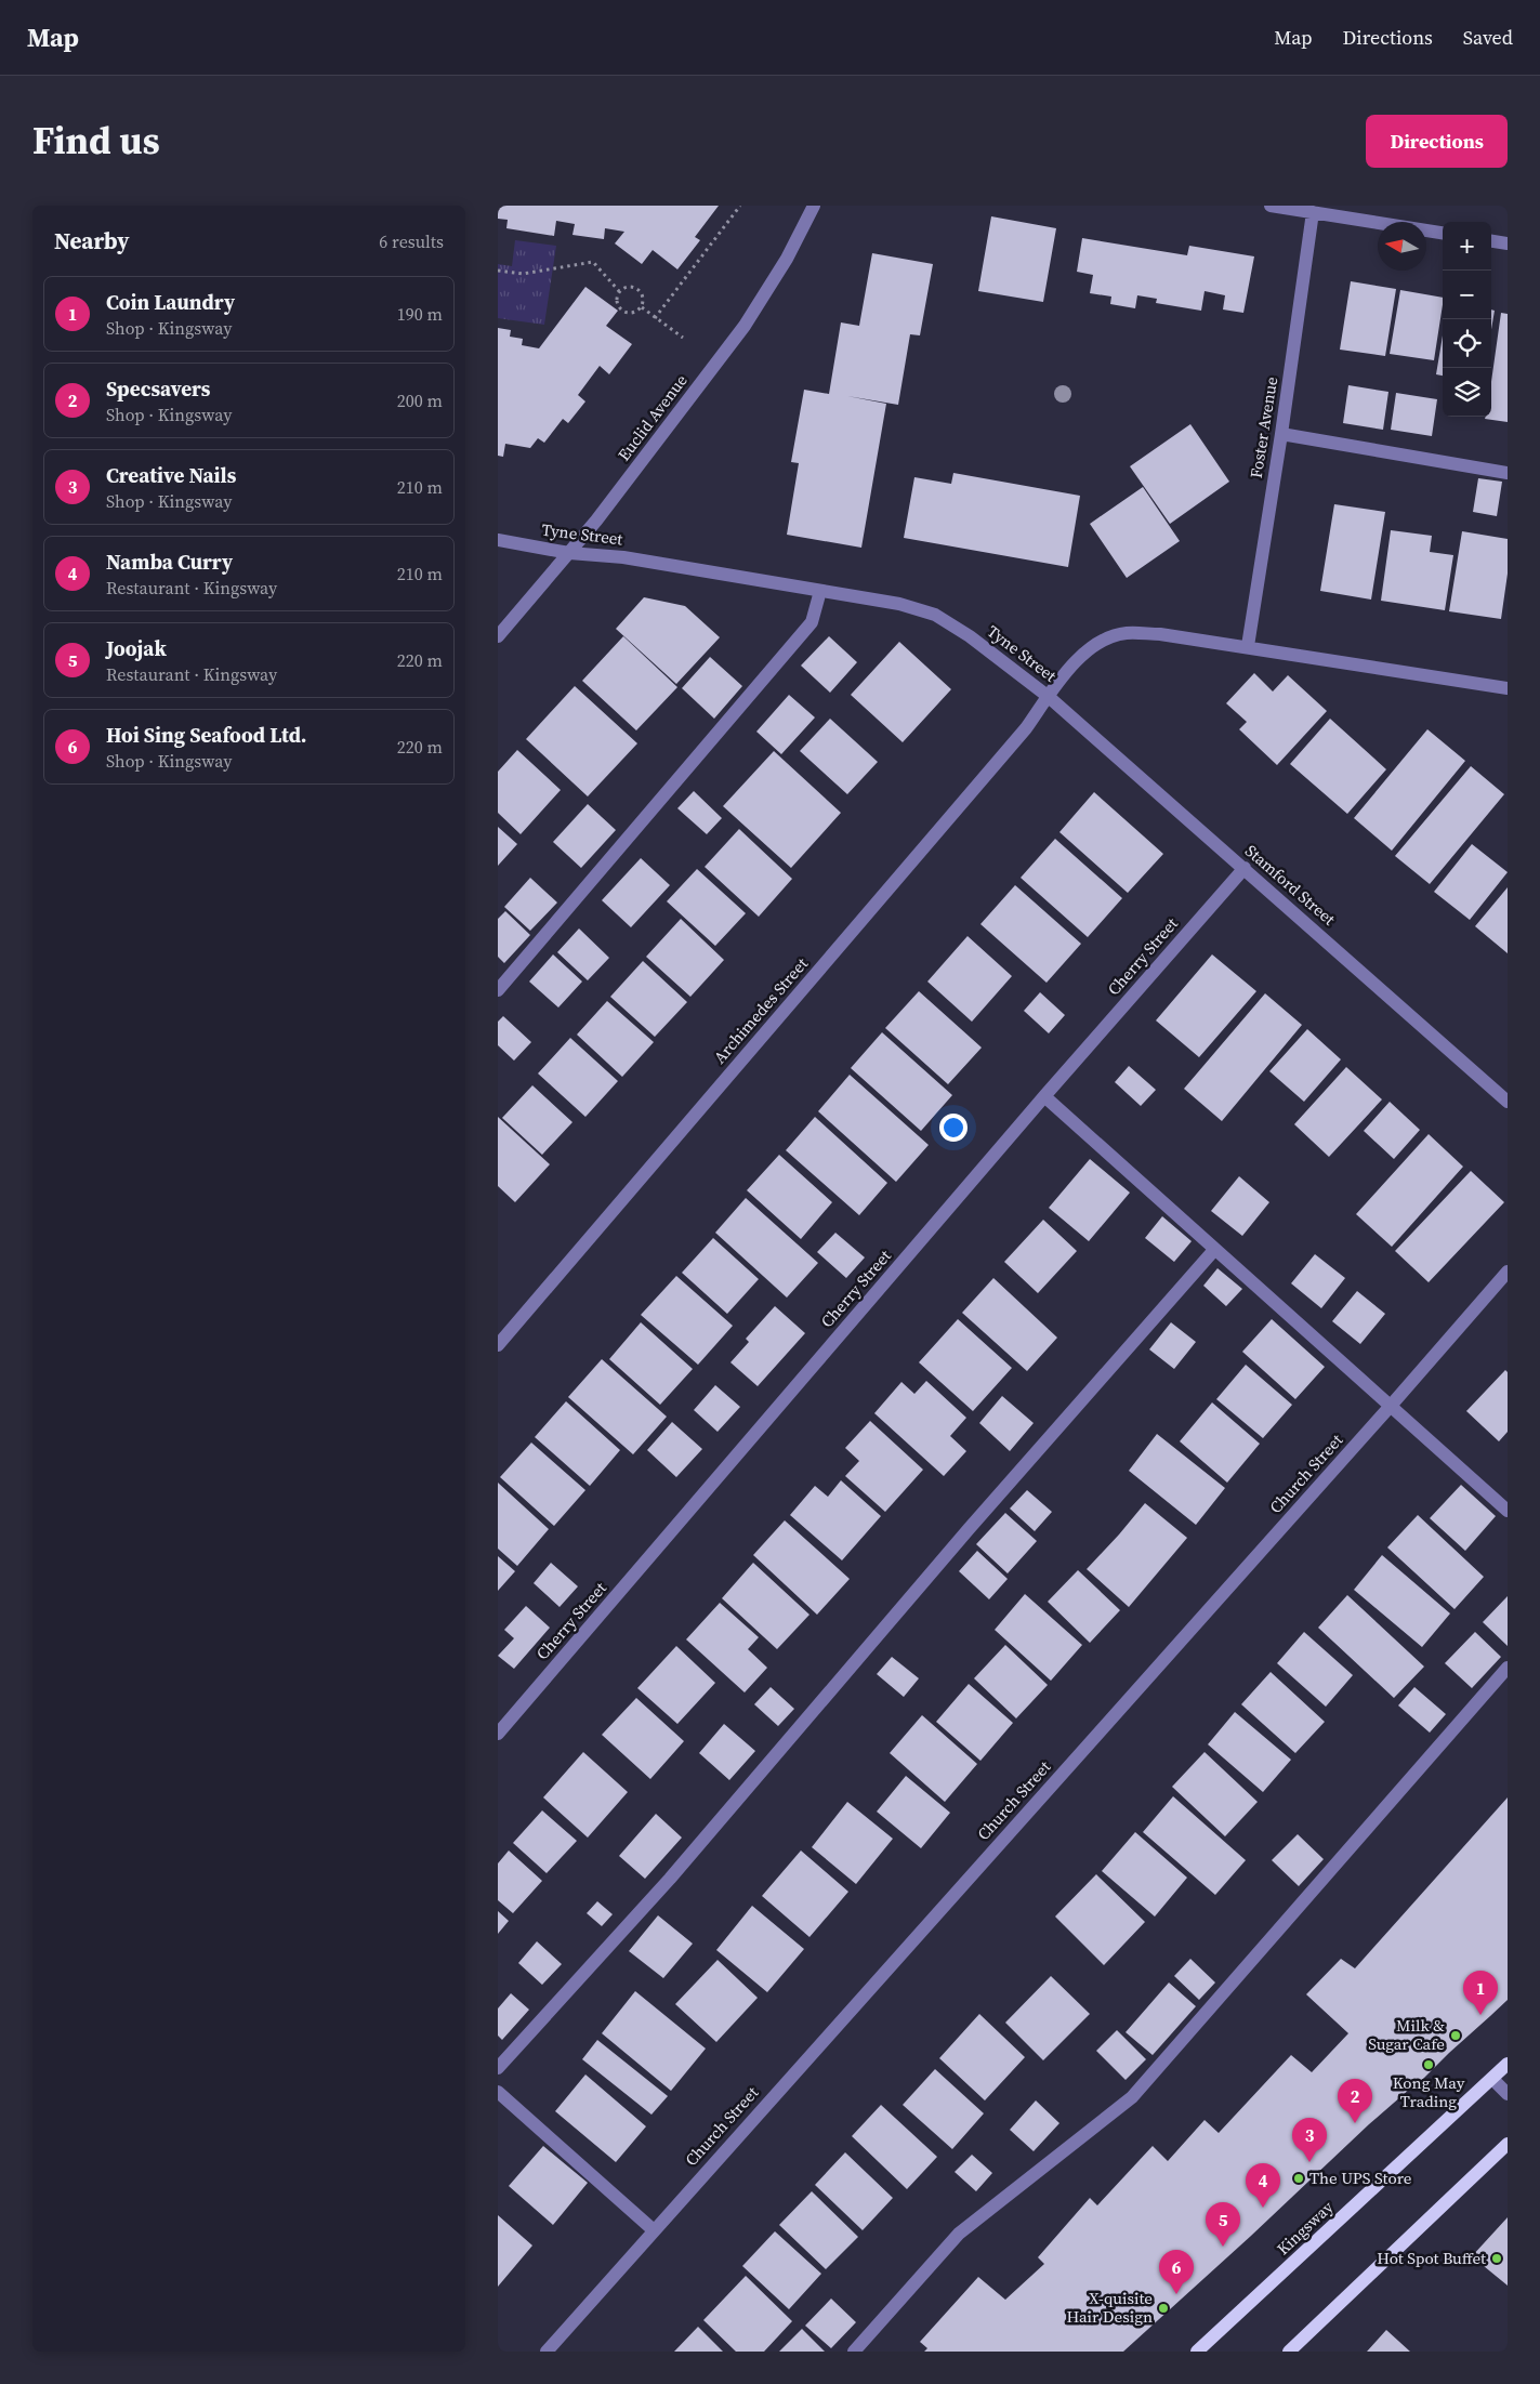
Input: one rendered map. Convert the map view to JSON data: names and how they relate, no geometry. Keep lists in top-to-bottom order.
{
  "streets": {
    "main road": ["Kingsway"],
    "street": [
      "Euclid Avenue",
      "Foster Avenue",
      "Tyne Street",
      "Stamford Street",
      "Cherry Street",
      "Archimedes Street",
      "Church Street"
    ]
  },
  "crossings": [
    ["Euclid Avenue", "Tyne Street"],
    ["Foster Avenue", "Tyne Street"],
    ["Tyne Street", "Stamford Street"],
    ["Tyne Street", "Archimedes Street"],
    ["Stamford Street", "Cherry Street"],
    ["Stamford Street", "Archimedes Street"]
  ],
  "places": [
    "Milk & Sugar Cafe",
    "Kong May Trading",
    "The UPS Store",
    "Hot Spot Buffet",
    "X-quisite Hair Design"
  ],
  "north": "left",
  "page": {
    "header": "Map",
    "nav": ["Map", "Directions", "Saved"],
    "title": "Find us",
    "buttons": "Directions",
    "heading": ["Nearby", "6 results"],
    "map_buttons": ["+", "−"],
    "list": [
      {
        "mark": "1",
        "name": "Coin Laundry",
        "note": "Shop · Kingsway",
        "value": "190 m"
      },
      {
        "mark": "2",
        "name": "Specsavers",
        "note": "Shop · Kingsway",
        "value": "200 m"
      },
      {
        "mark": "3",
        "name": "Creative Nails",
        "note": "Shop · Kingsway",
        "value": "210 m"
      },
      {
        "mark": "4",
        "name": "Namba Curry",
        "note": "Restaurant · Kingsway",
        "value": "210 m"
      },
      {
        "mark": "5",
        "name": "Joojak",
        "note": "Restaurant · Kingsway",
        "value": "220 m"
      },
      {
        "mark": "6",
        "name": "Hoi Sing Seafood Ltd.",
        "note": "Shop · Kingsway",
        "value": "220 m"
      }
    ],
    "pins": [
      "1",
      "2",
      "3",
      "4",
      "5",
      "6"
    ]
  }
}
